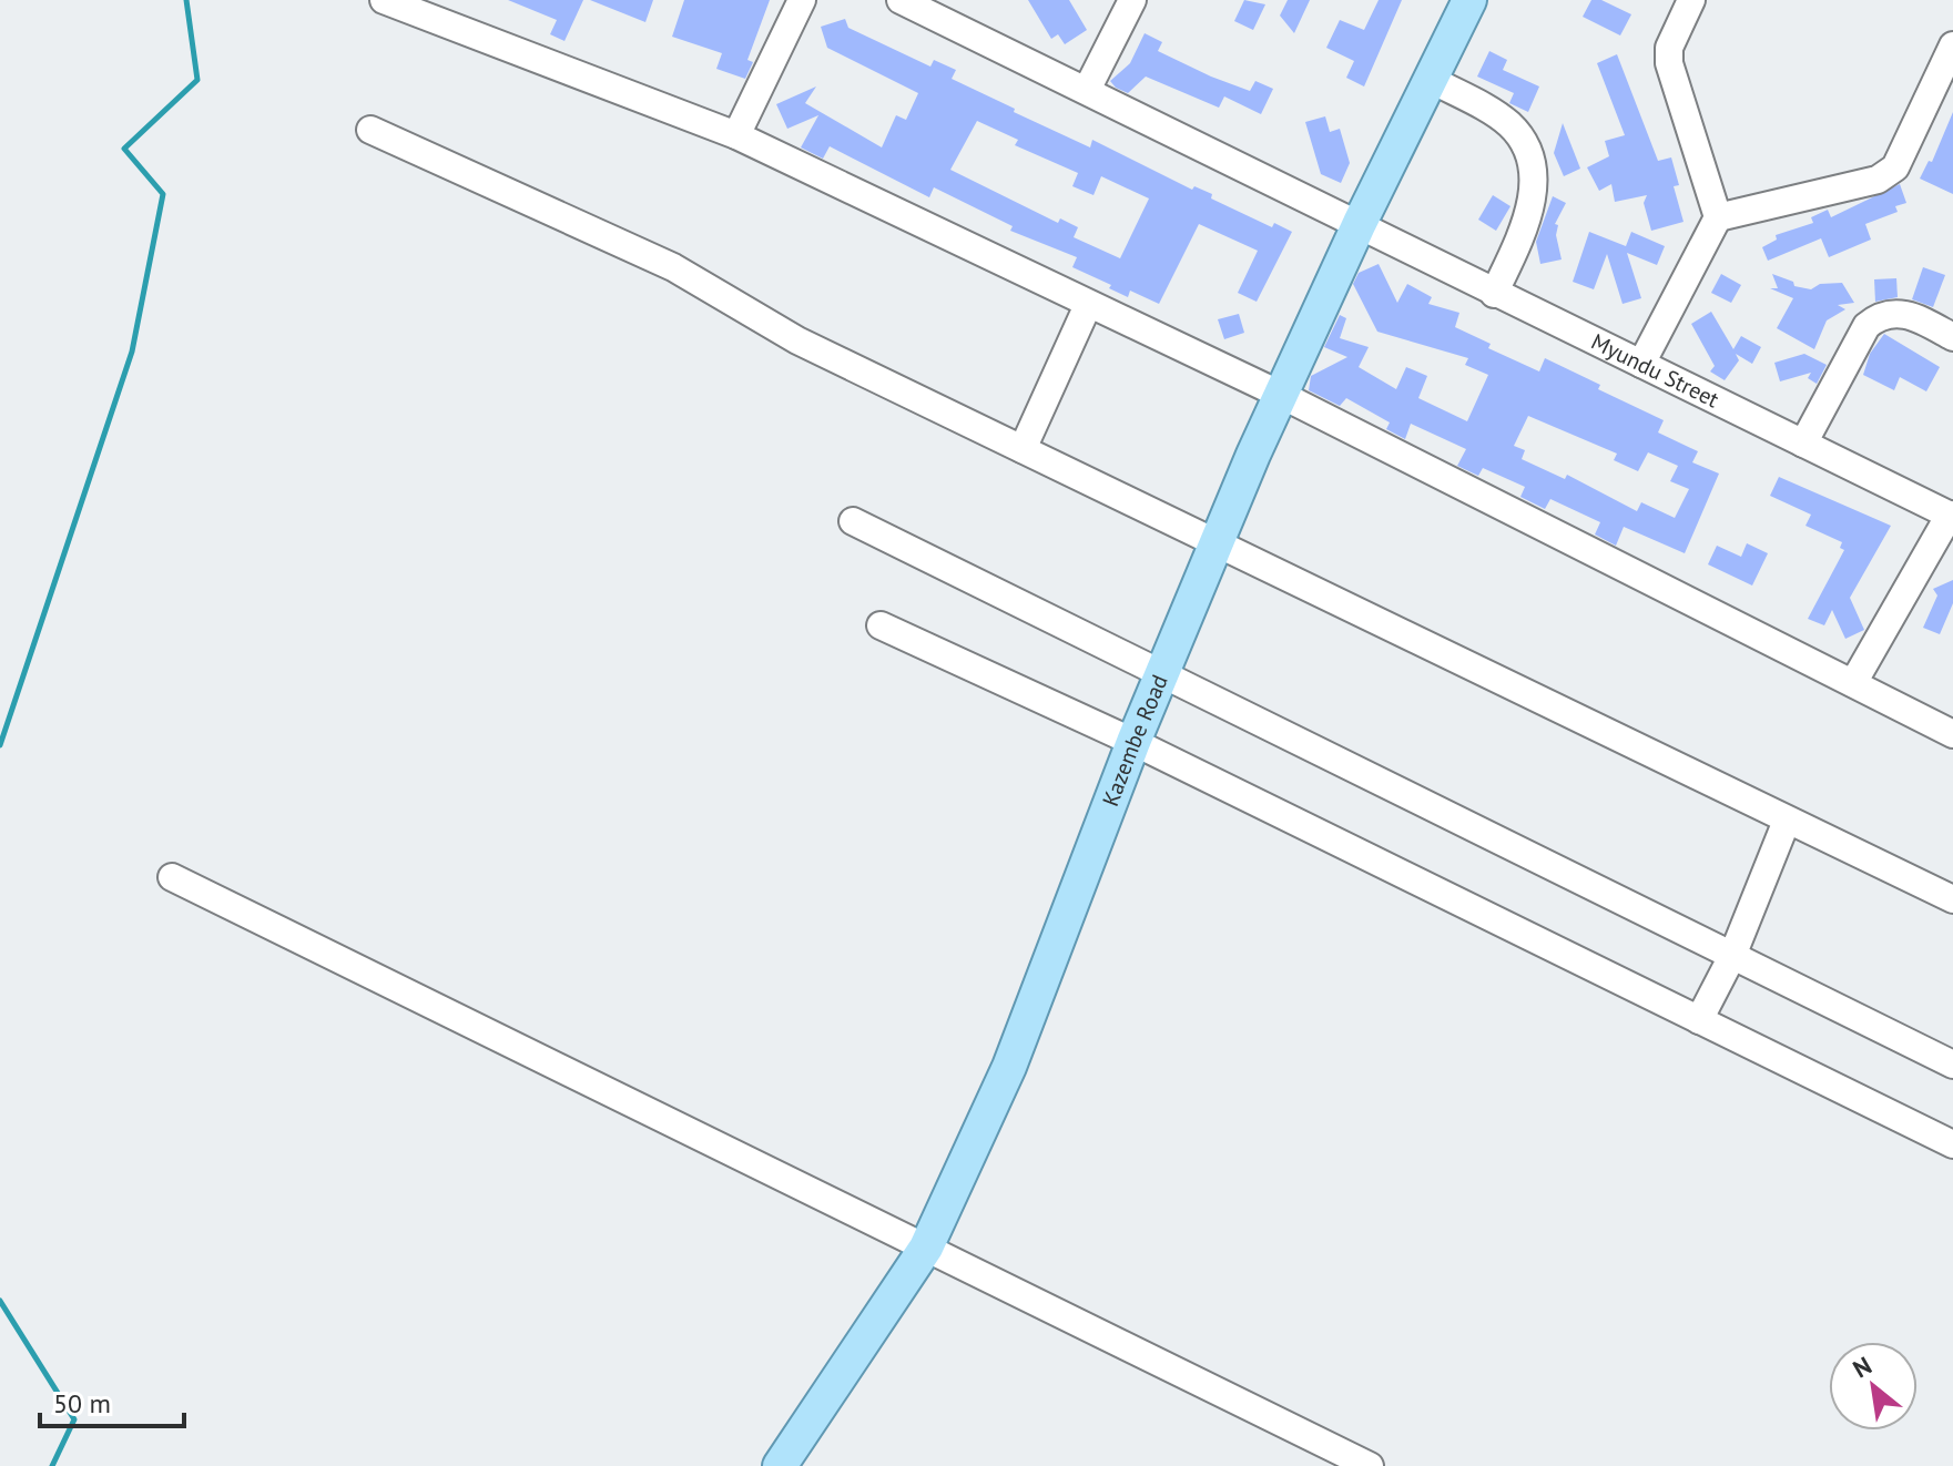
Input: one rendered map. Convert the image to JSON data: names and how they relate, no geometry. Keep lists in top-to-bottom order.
{
  "streets": {
    "main road": ["Kazembe Road"],
    "street": ["Myundu Street"]
  },
  "crossings": [
    ["Myundu Street", "Kazembe Road"]
  ],
  "scale_bar": "50 m",
  "north": "top left"
}
